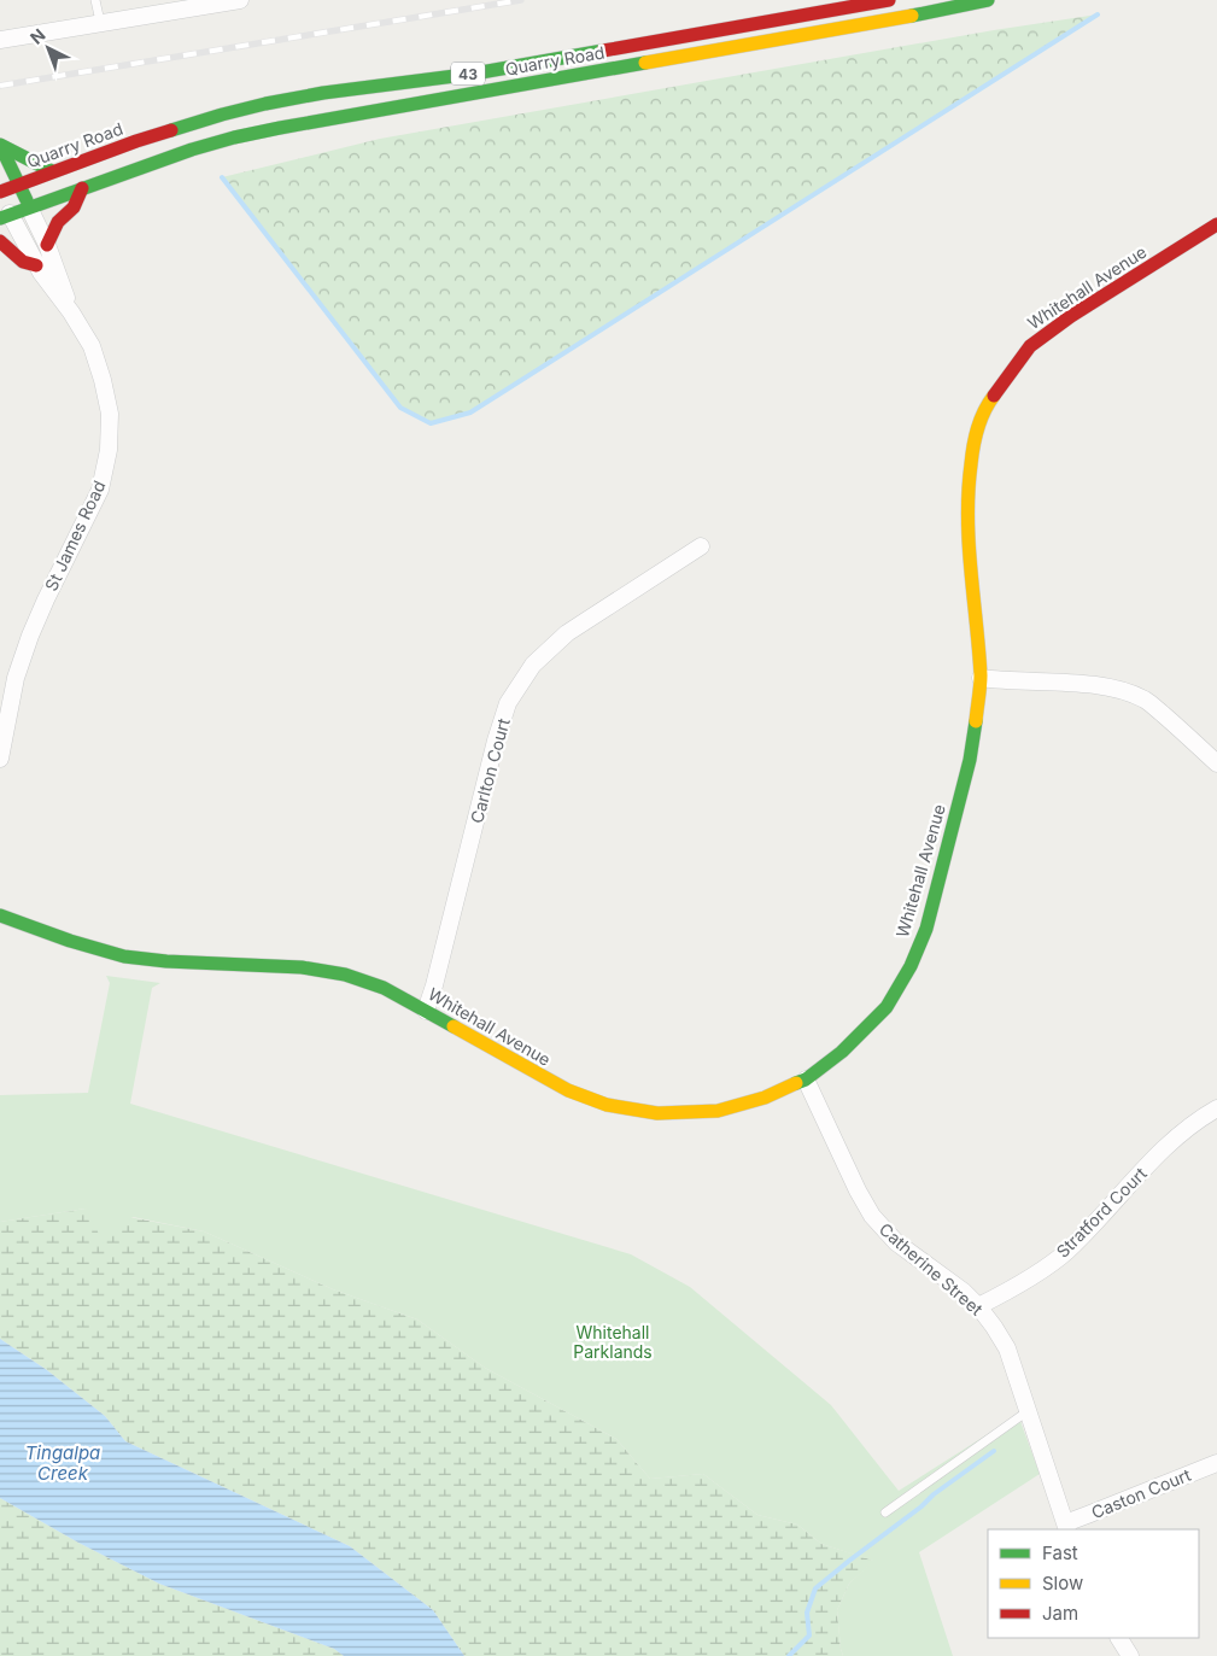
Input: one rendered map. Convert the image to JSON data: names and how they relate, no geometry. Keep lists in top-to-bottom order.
{
  "streets": {
    "main road": [
      "Quarry Road",
      "43",
      "Whitehall Avenue",
      "St James Road"
    ],
    "street": [
      "Carlton Court",
      "Stratford Court",
      "Catherine Street",
      "Caston Court"
    ]
  },
  "crossings": [
    ["Quarry Road", "43"],
    ["Quarry Road", "St James Road"],
    ["43", "St James Road"],
    ["Whitehall Avenue", "Carlton Court"],
    ["Whitehall Avenue", "Catherine Street"],
    ["Stratford Court", "Catherine Street"],
    ["Catherine Street", "Caston Court"]
  ],
  "water": ["Tingalpa Creek"],
  "parks": ["Whitehall Parklands"],
  "legend": ["Fast", "Slow", "Jam"],
  "north": "top left"
}
